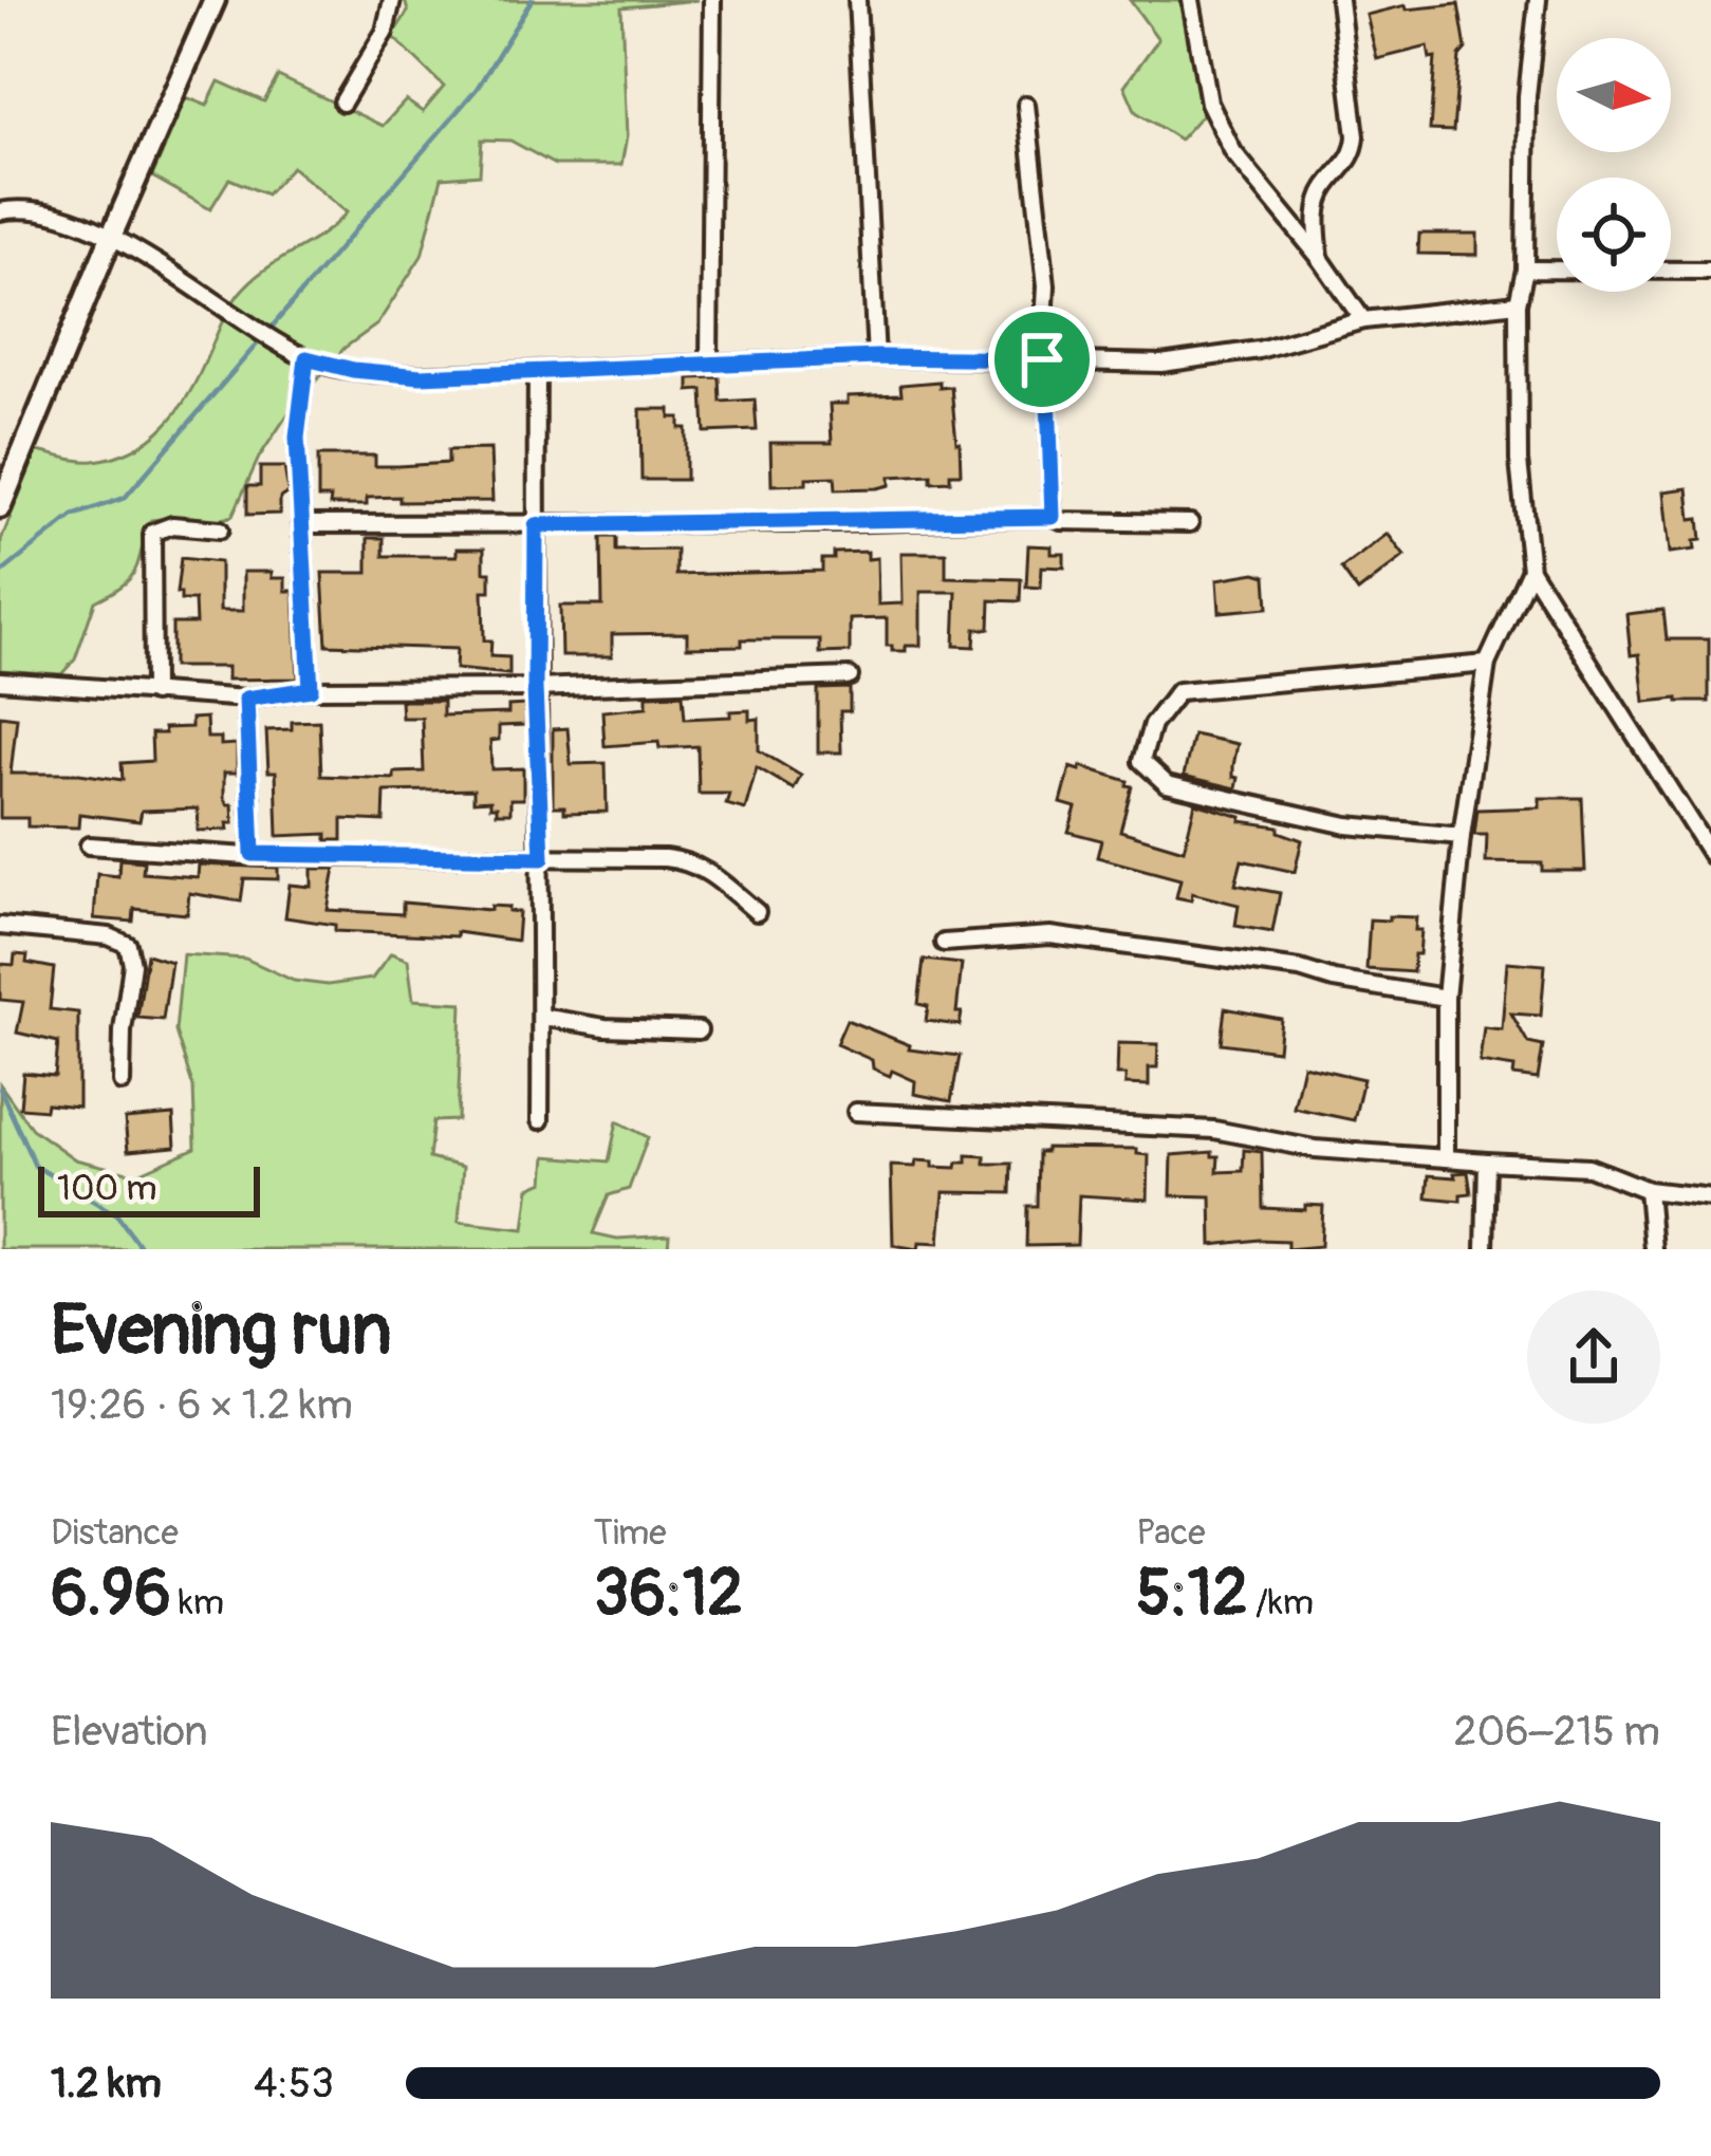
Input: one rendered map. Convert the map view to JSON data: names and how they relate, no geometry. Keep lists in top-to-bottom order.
{
  "scale_bar": "100 m",
  "north": "right",
  "page": {
    "scale": "100 m",
    "heading": ["Evening run", "19:26 · 6 × 1.2 km"],
    "stats": [
      ["Distance", "6.96 km"],
      ["Time", "36:12"],
      ["Pace", "5:12 /km"]
    ],
    "chart": ["Elevation", "206–215 m"],
    "list": [
      {
        "name": "1.2 km",
        "note": "4:53"
      }
    ]
  }
}
